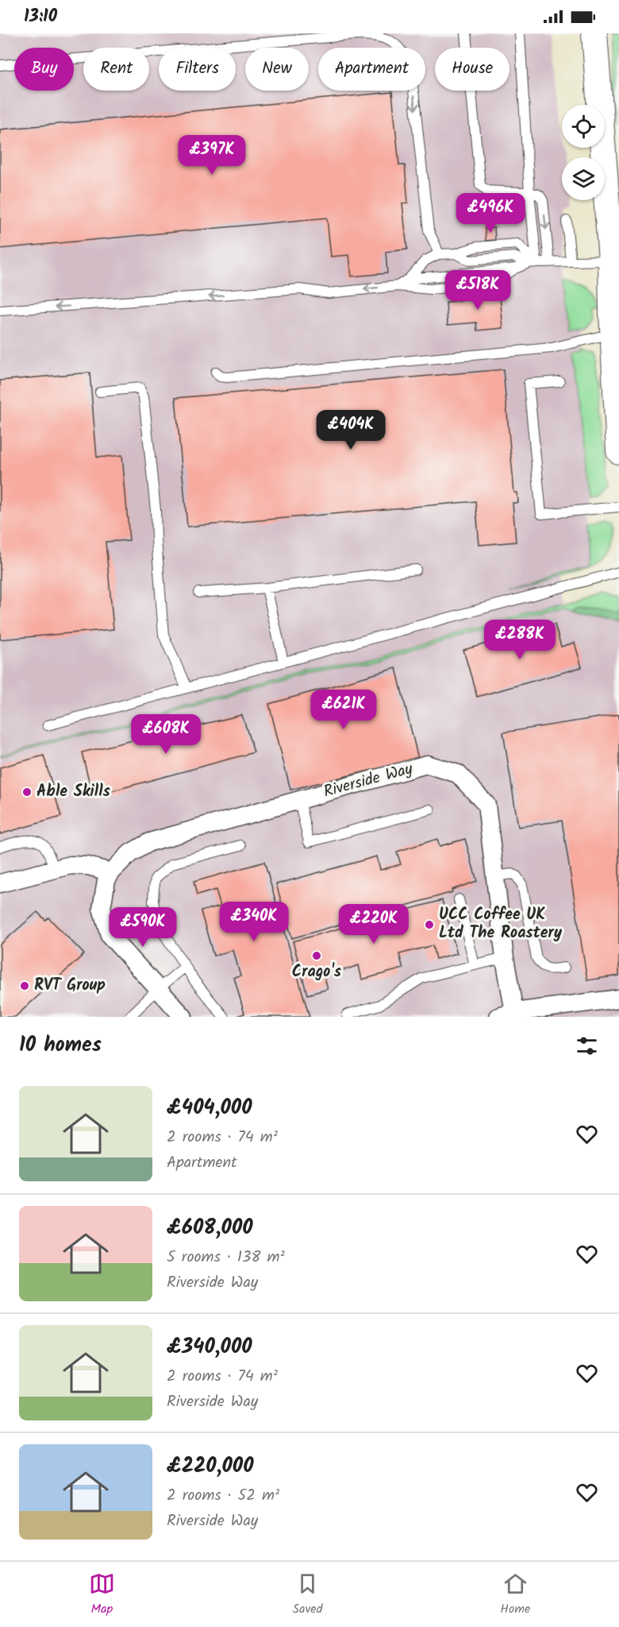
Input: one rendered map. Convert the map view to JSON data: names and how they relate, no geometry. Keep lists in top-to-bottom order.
{
  "streets": {
    "street": ["Riverside Way"]
  },
  "places": [
    "Able Skills",
    "UCC Coffee UK Ltd The Roastery",
    "Crago's",
    "RVT Group"
  ],
  "page": {
    "status": "13:10",
    "chip": [
      "Buy",
      "Rent",
      "Filters",
      "New",
      "Apartment",
      "House"
    ],
    "price": [
      "£397K",
      "£496K",
      "£518K",
      "£404K",
      "£288K",
      "£621K",
      "£608K",
      "£340K",
      "£220K",
      "£590K"
    ],
    "heading": "10 homes",
    "list": [
      {
        "name": "£404,000",
        "note": "2 rooms · 74 m² · Apartment"
      },
      {
        "name": "£608,000",
        "note": "5 rooms · 138 m² · Riverside Way"
      },
      {
        "name": "£340,000",
        "note": "2 rooms · 74 m² · Riverside Way"
      },
      {
        "name": "£220,000",
        "note": "2 rooms · 52 m² · Riverside Way"
      }
    ],
    "tabs": ["Map", "Saved", "Home"]
  }
}
